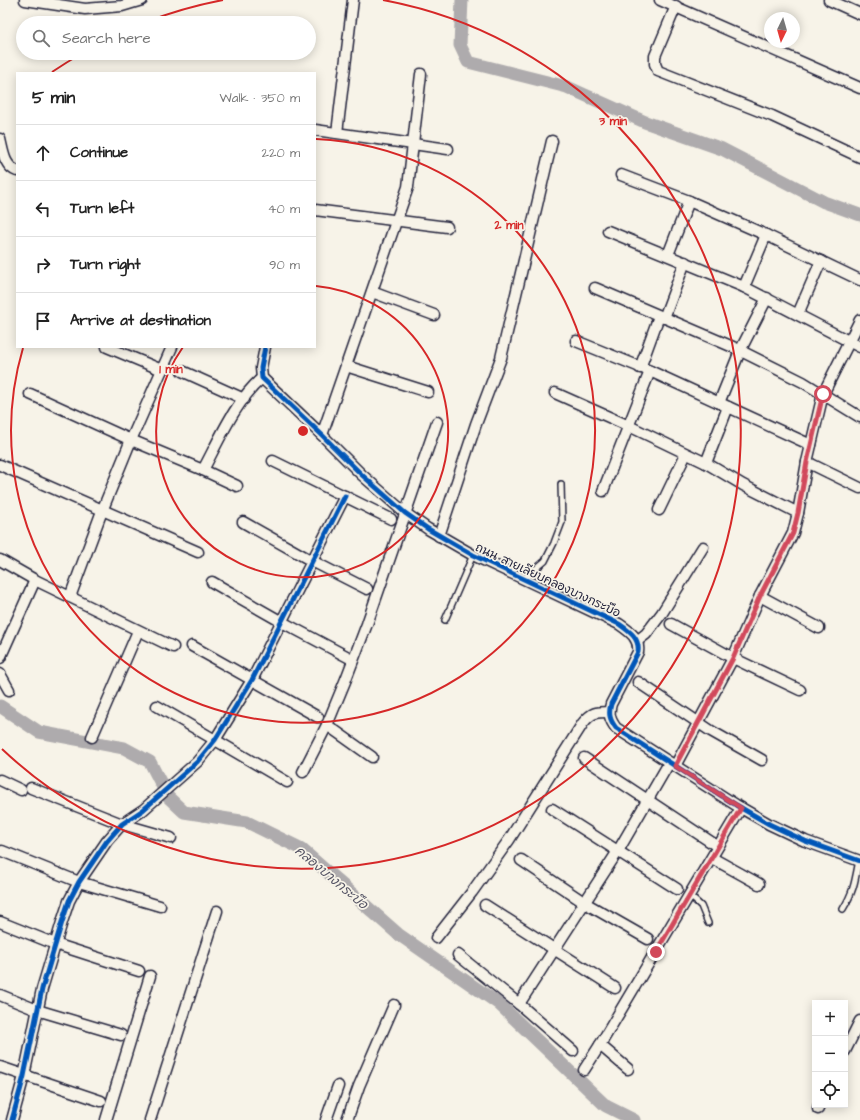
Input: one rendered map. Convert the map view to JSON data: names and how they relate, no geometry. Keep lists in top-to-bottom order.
{
  "streets": {
    "street": ["ถนน สายเลียบคลองบางกระบือ"]
  },
  "water": ["คลองบางกระบือ"],
  "north": "bottom",
  "page": {
    "search": "Search here",
    "heading": ["5 min", "Walk · 350 m"],
    "list": [
      ["Continue", "220 m"],
      ["Turn left", "40 m"],
      ["Turn right", "90 m"],
      "Arrive at destination"
    ],
    "map_buttons": ["+", "−"]
  },
  "rings": ["3 min", "2 min", "1 min"]
}
